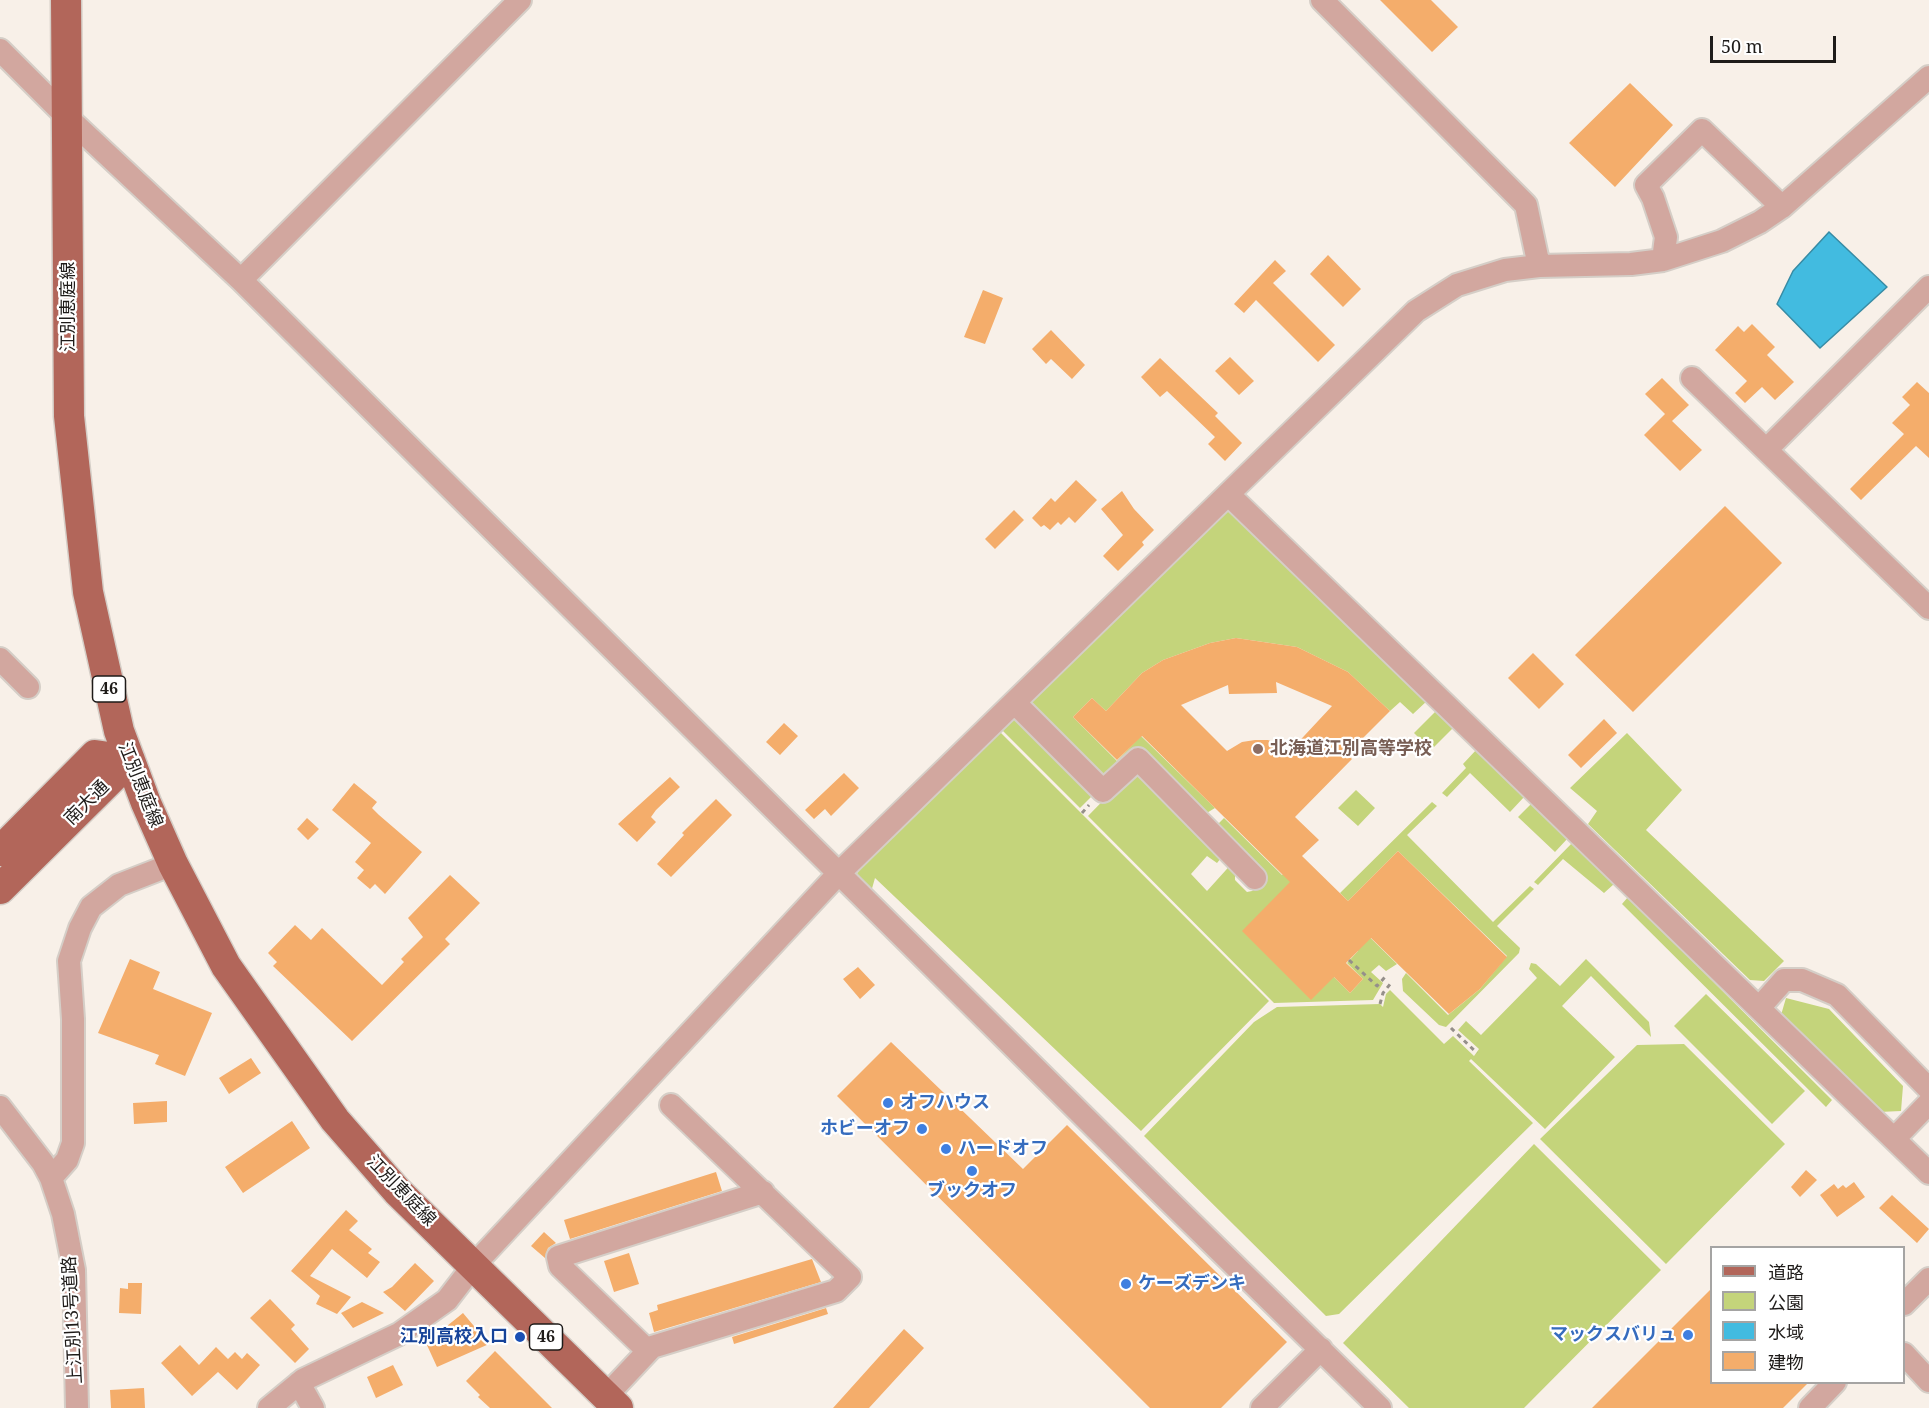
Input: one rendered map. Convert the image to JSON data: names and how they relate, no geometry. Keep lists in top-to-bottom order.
{
  "streets": {
    "main road": ["江別恵庭線", "46", "南大通"],
    "street": ["上江別13号道路"]
  },
  "crossings": [
    ["江別恵庭線", "南大通"]
  ],
  "places": [
    "北海道江別高等学校",
    "オフハウス",
    "ホビーオフ",
    "ハードオフ",
    "ブックオフ",
    "ケーズデンキ",
    "マックスバリュ",
    "江別高校入口"
  ],
  "legend": [
    "道路",
    "公園",
    "水域",
    "建物"
  ],
  "scale_bar": "50 m"
}
